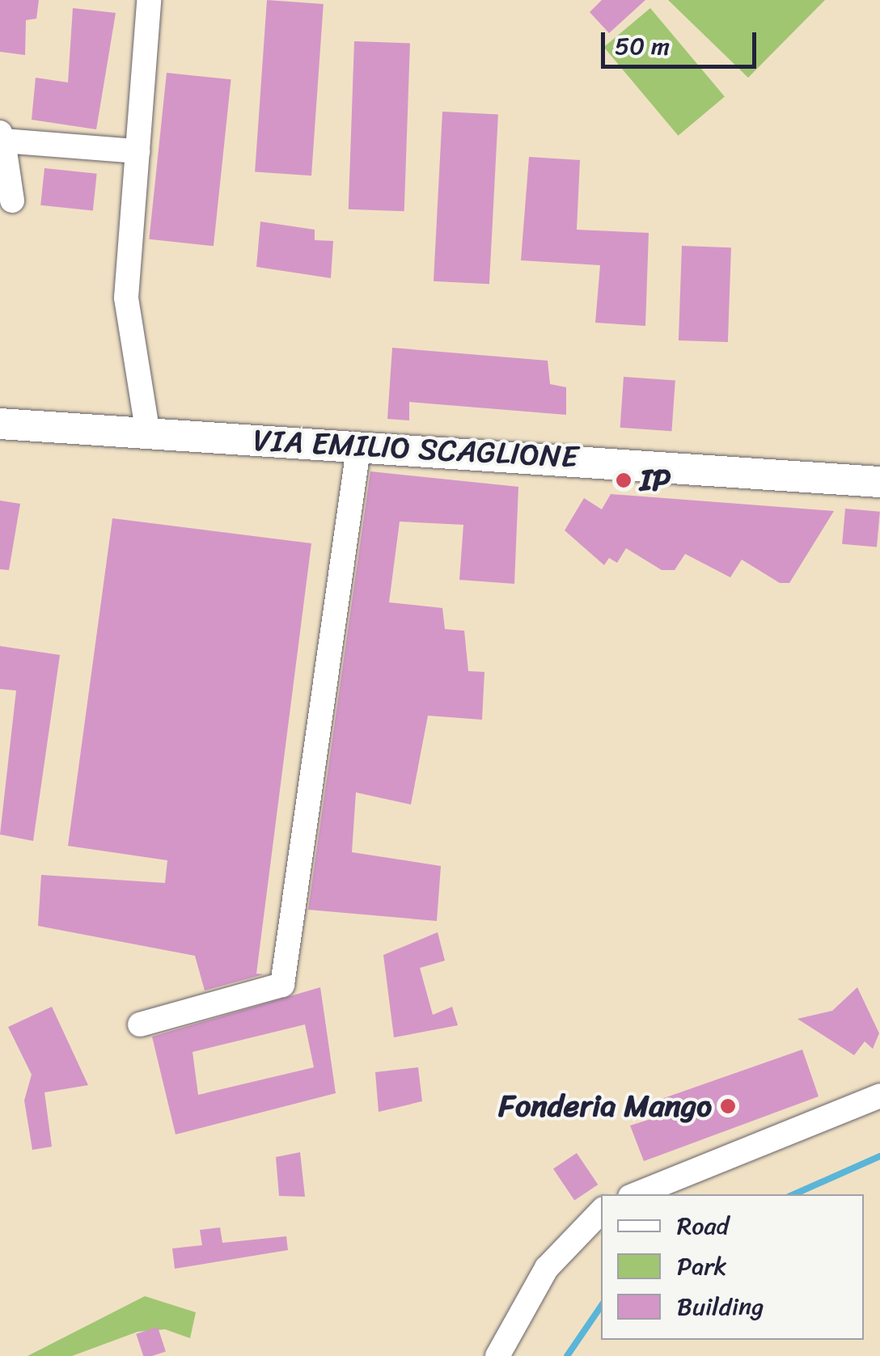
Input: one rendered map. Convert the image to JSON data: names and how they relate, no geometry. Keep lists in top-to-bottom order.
{
  "streets": {
    "main road": ["VIA EMILIO SCAGLIONE"]
  },
  "places": ["IP", "Fonderia Mango"],
  "legend": ["Road", "Park", "Building"],
  "scale_bar": "50 m"
}
